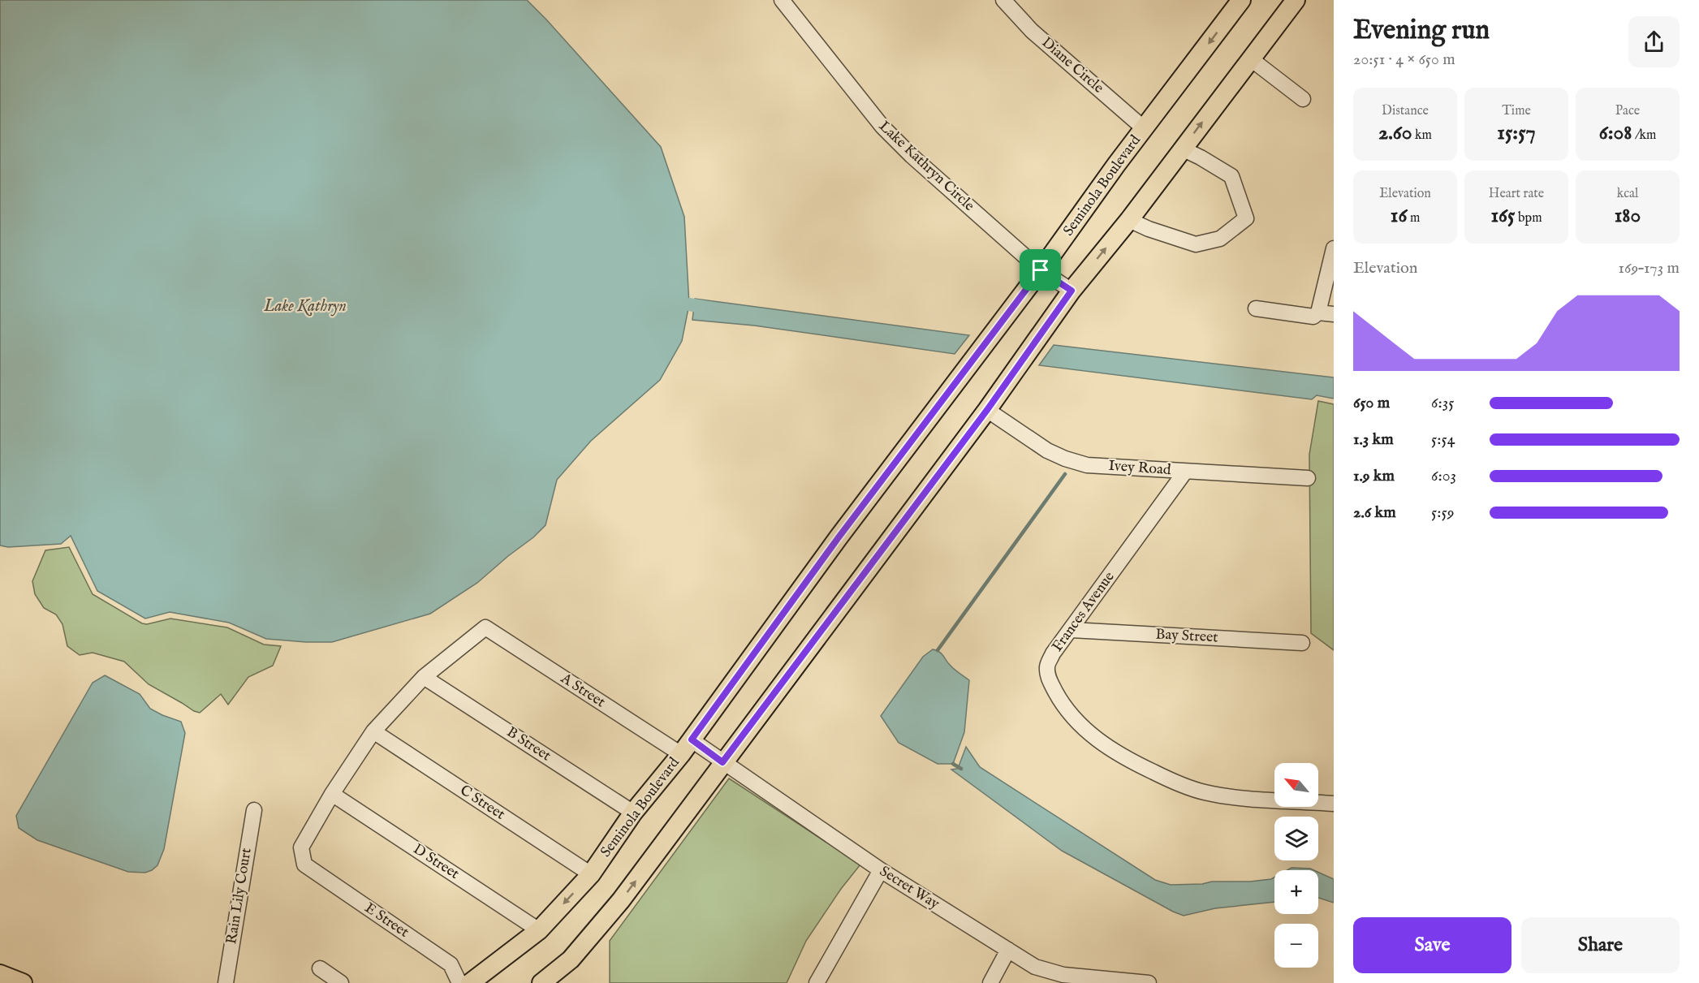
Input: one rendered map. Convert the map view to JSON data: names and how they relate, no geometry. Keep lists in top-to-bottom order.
{
  "streets": {
    "main road": ["Seminola Boulevard"],
    "street": [
      "Diane Circle",
      "Lake Kathryn Circle",
      "Ivey Road",
      "Frances Avenue",
      "Bay Street",
      "A Street",
      "B Street",
      "C Street",
      "D Street",
      "Secret Way",
      "Rain Lily Court",
      "E Street"
    ]
  },
  "crossings": [
    ["Diane Circle", "Seminola Boulevard"],
    ["Lake Kathryn Circle", "Seminola Boulevard"],
    ["Seminola Boulevard", "A Street"],
    ["Seminola Boulevard", "B Street"],
    ["Seminola Boulevard", "C Street"],
    ["Seminola Boulevard", "D Street"],
    ["Seminola Boulevard", "Secret Way"],
    ["Ivey Road", "Frances Avenue"],
    ["Frances Avenue", "Bay Street"],
    ["A Street", "B Street"],
    ["A Street", "Secret Way"],
    ["D Street", "E Street"]
  ],
  "water": ["Lake Kathryn"],
  "north": "top left",
  "page": {
    "heading": ["Evening run", "20:51 · 4 × 650 m"],
    "stats": [
      ["Distance", "2.60 km"],
      ["Time", "15:57"],
      ["Pace", "6:08 /km"],
      ["Elevation", "16 m"],
      ["Heart rate", "165 bpm"],
      ["kcal", "180"]
    ],
    "chart": ["Elevation", "169–173 m"],
    "list": [
      {
        "name": "650 m",
        "note": "6:35"
      },
      {
        "name": "1.3 km",
        "note": "5:54"
      },
      {
        "name": "1.9 km",
        "note": "6:03"
      },
      {
        "name": "2.6 km",
        "note": "5:59"
      }
    ],
    "map_buttons": ["+", "−"],
    "buttons": ["Save", "Share"]
  }
}
